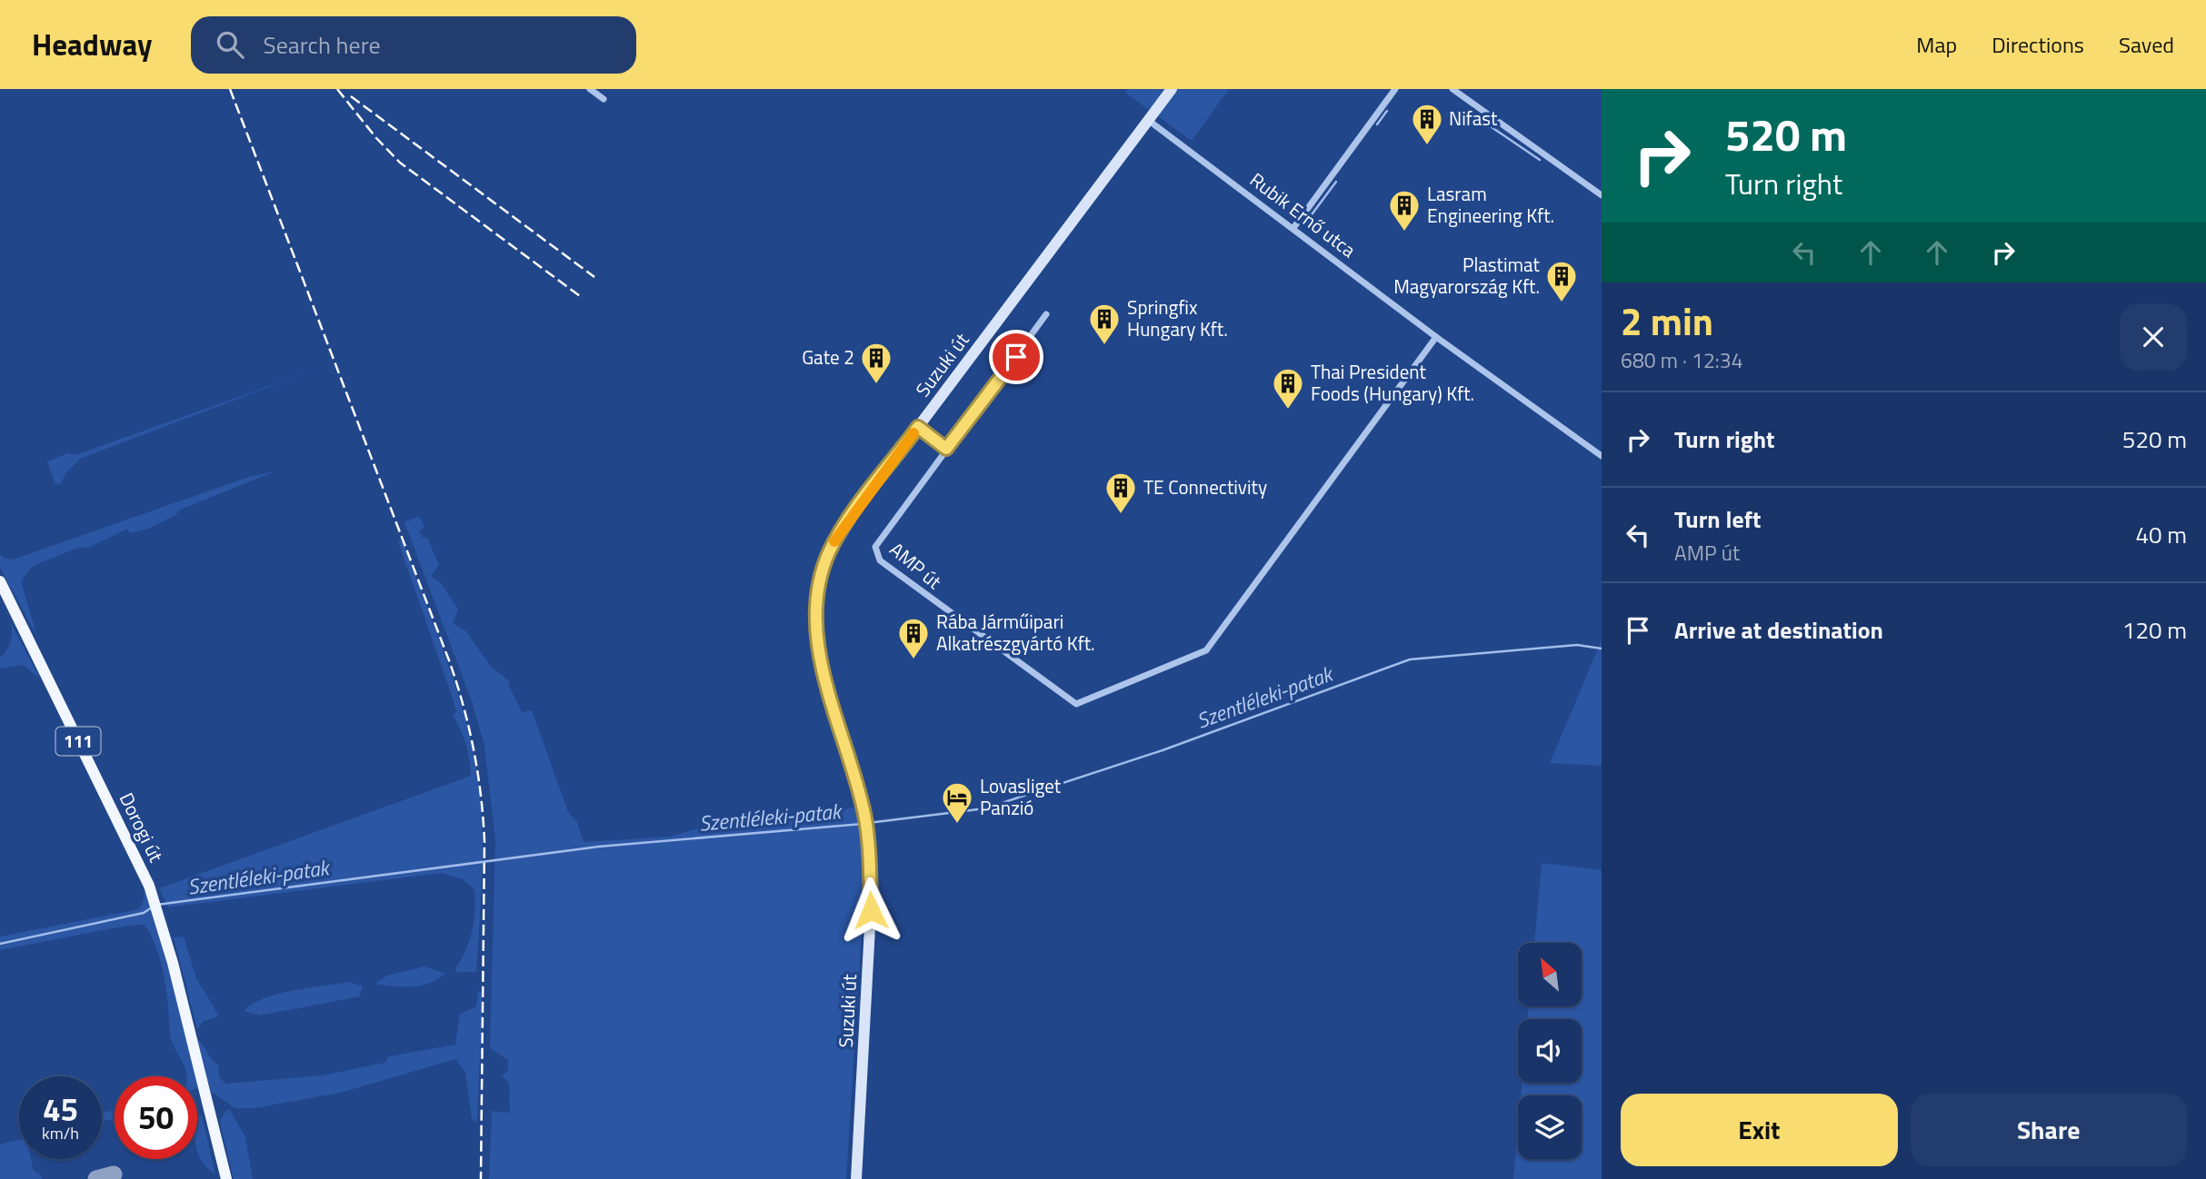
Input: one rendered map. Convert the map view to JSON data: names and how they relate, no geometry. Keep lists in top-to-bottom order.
{
  "streets": {
    "main road": ["Suzuki út", "111", "Dorogi út"],
    "street": ["Rubik Ernő utca", "AMP út"]
  },
  "crossings": [
    ["Rubik Ernő utca", "Suzuki út"],
    ["Rubik Ernő utca", "AMP út"]
  ],
  "water": ["Szentléleki-patak"],
  "places": {
    "building": [
      "Nifast",
      "Lasram Engineering Kft.",
      "Plastimat Magyarország Kft.",
      "Springfix Hungary Kft.",
      "Gate 2",
      "Thai President Foods (Hungary) Kft.",
      "TE Connectivity",
      "Rába Járműipari Alkatrészgyártó Kft."
    ],
    "hotel": ["Lovasliget Panzió"]
  },
  "north": "top left",
  "page": {
    "header": "Headway",
    "search": "Search here",
    "nav": ["Map", "Directions", "Saved"],
    "turn": ["520 m", "Turn right"],
    "heading": ["2 min", "680 m · 12:34"],
    "list": [
      {
        "name": "Turn right",
        "value": "520 m"
      },
      {
        "name": "Turn left",
        "note": "AMP út",
        "value": "40 m"
      },
      {
        "name": "Arrive at destination",
        "value": "120 m"
      }
    ],
    "speed": "45 km/h",
    "limit": "50",
    "buttons": ["Exit", "Share"]
  }
}
